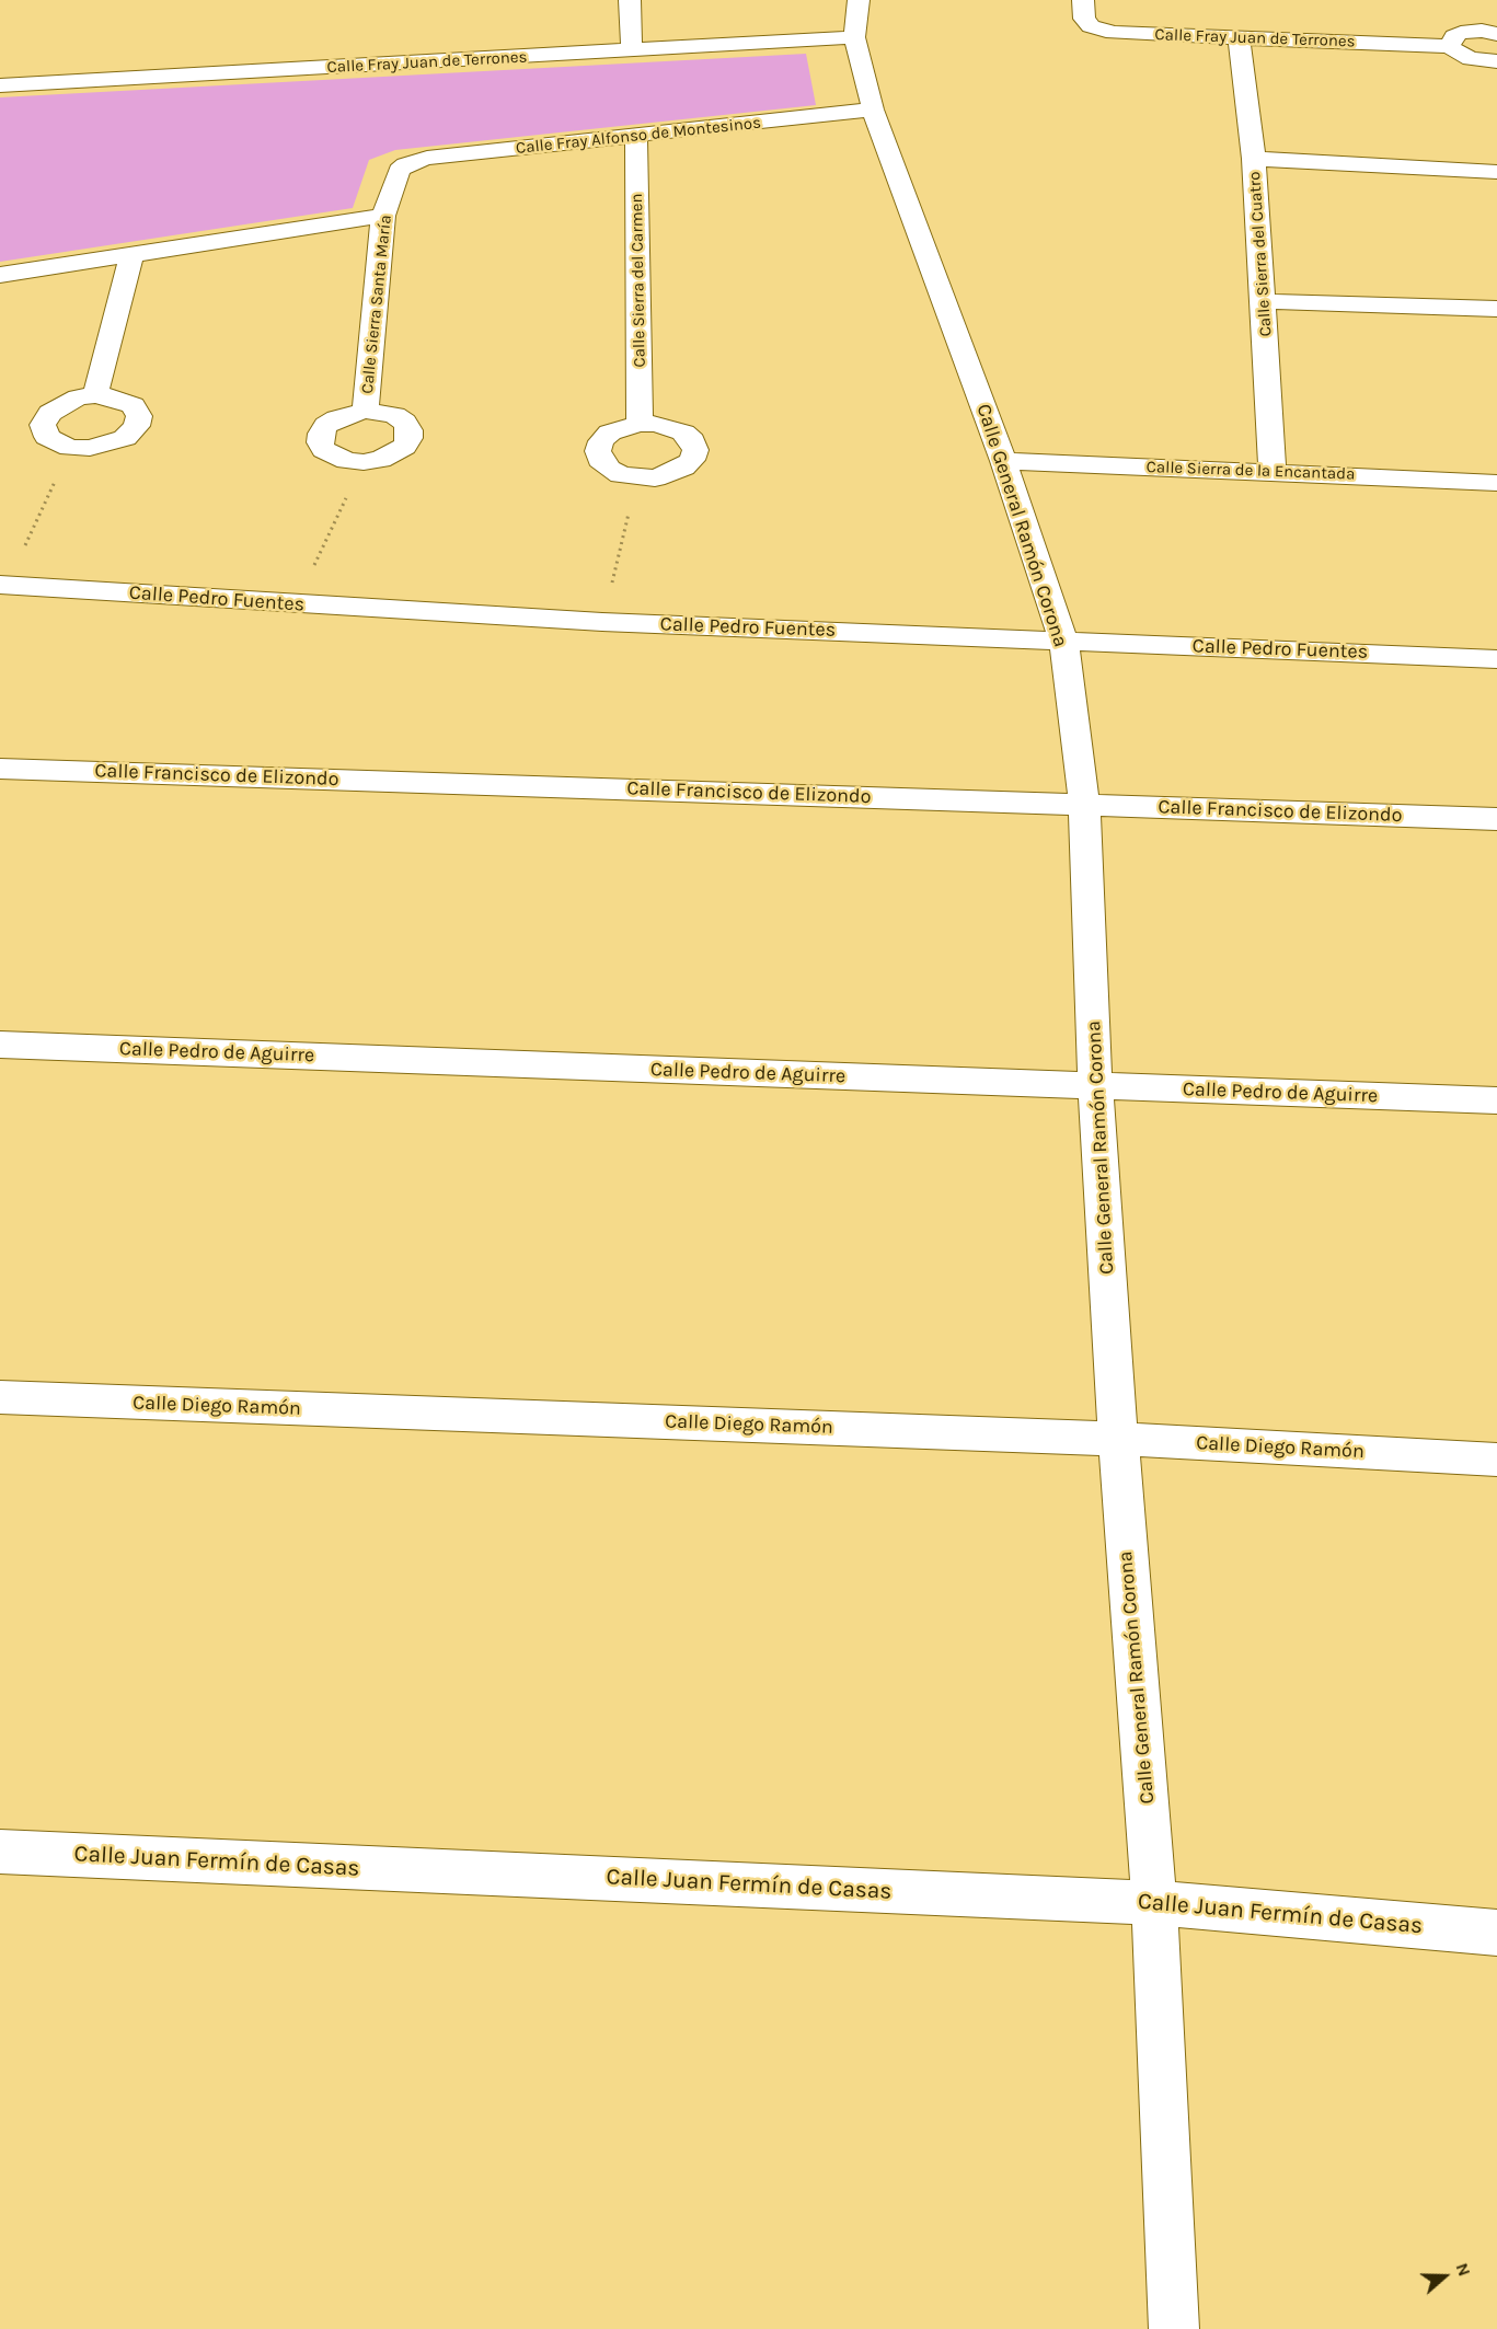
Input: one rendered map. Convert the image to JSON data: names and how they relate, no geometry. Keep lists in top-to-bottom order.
{
  "streets": {
    "street": [
      "Calle Fray Juan de Terrones",
      "Calle Fray Alfonso de Montesinos",
      "Calle Sierra del Cuatro",
      "Calle Sierra del Carmen",
      "Calle Sierra Santa María",
      "Calle Sierra de la Encantada",
      "Calle General Ramón Corona",
      "Calle Pedro Fuentes",
      "Calle Francisco de Elizondo",
      "Calle Pedro de Aguirre",
      "Calle Diego Ramón",
      "Calle Juan Fermín de Casas"
    ]
  },
  "crossings": [
    ["Calle Fray Juan de Terrones", "Calle Sierra del Cuatro"],
    ["Calle Fray Juan de Terrones", "Calle General Ramón Corona"],
    ["Calle Fray Alfonso de Montesinos", "Calle Sierra del Carmen"],
    ["Calle Fray Alfonso de Montesinos", "Calle Sierra Santa María"],
    ["Calle Fray Alfonso de Montesinos", "Calle General Ramón Corona"],
    ["Calle Sierra del Cuatro", "Calle Sierra de la Encantada"],
    ["Calle Sierra de la Encantada", "Calle General Ramón Corona"],
    ["Calle General Ramón Corona", "Calle Pedro Fuentes"],
    ["Calle General Ramón Corona", "Calle Francisco de Elizondo"],
    ["Calle General Ramón Corona", "Calle Pedro de Aguirre"],
    ["Calle General Ramón Corona", "Calle Diego Ramón"],
    ["Calle General Ramón Corona", "Calle Juan Fermín de Casas"]
  ],
  "north": "right"
}
